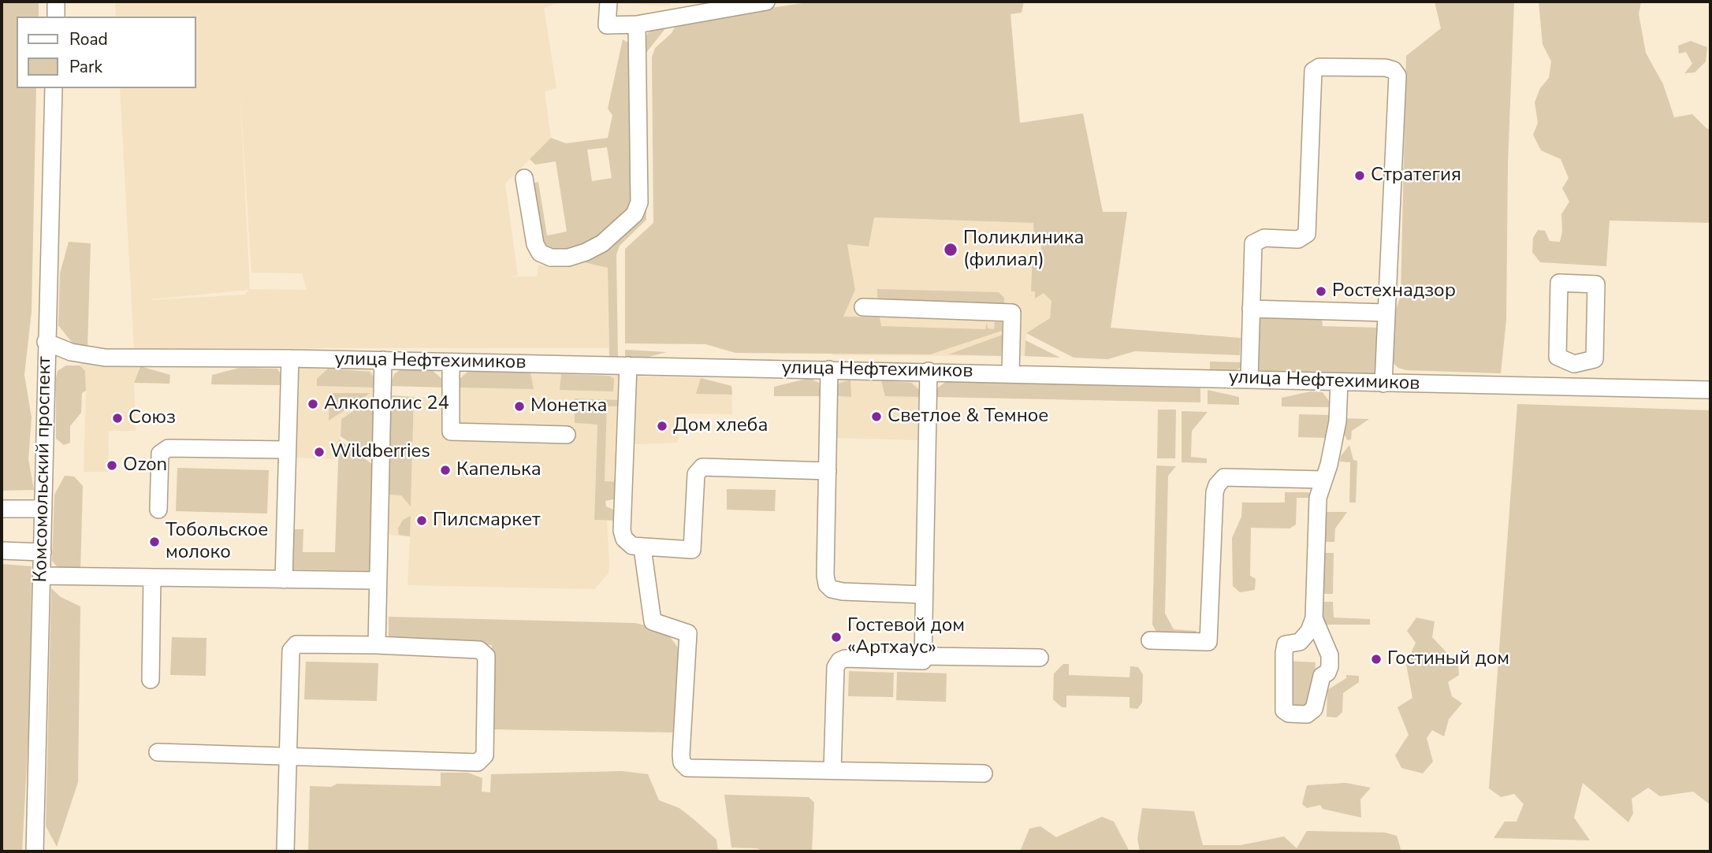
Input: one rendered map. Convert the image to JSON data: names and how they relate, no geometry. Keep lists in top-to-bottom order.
{
  "streets": {
    "street": ["улица Нефтехимиков", "Комсомольский проспект"]
  },
  "crossings": [
    ["улица Нефтехимиков", "Комсомольский проспект"]
  ],
  "places": [
    "Стратегия",
    "Поликлиника (филиал)",
    "Ростехнадзор",
    "Алкополис 24",
    "Монетка",
    "Светлое & Темное",
    "Союз",
    "Дом хлеба",
    "Wildberries",
    "Ozon",
    "Капелька",
    "Пилсмаркет",
    "Тобольское молоко",
    "Гостевой дом «Артхаус»",
    "Гостиный дом"
  ],
  "legend": ["Road", "Park"]
}
